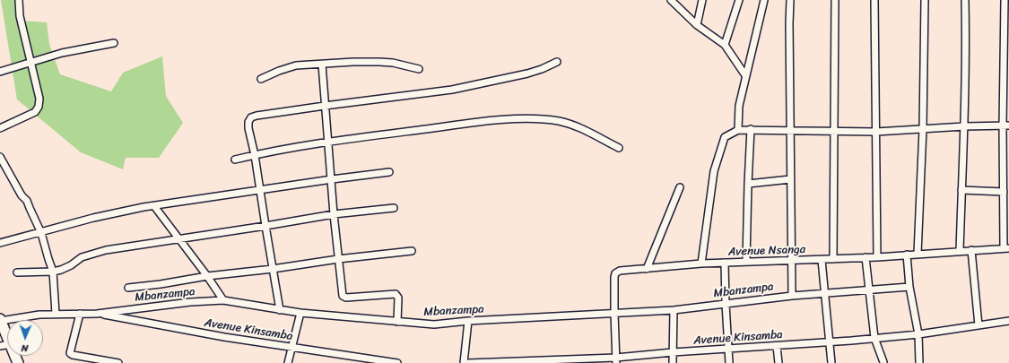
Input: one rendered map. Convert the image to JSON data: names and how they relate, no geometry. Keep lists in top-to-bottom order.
{
  "streets": {
    "street": ["Avenue Nsanga", "Mbanzampa", "Avenue Kinsamba"]
  },
  "crossings": [
    ["Avenue Nsanga", "Mbanzampa"],
    ["Avenue Nsanga", "Avenue Kinsamba"],
    ["Mbanzampa", "Avenue Kinsamba"]
  ],
  "north": "bottom"
}
